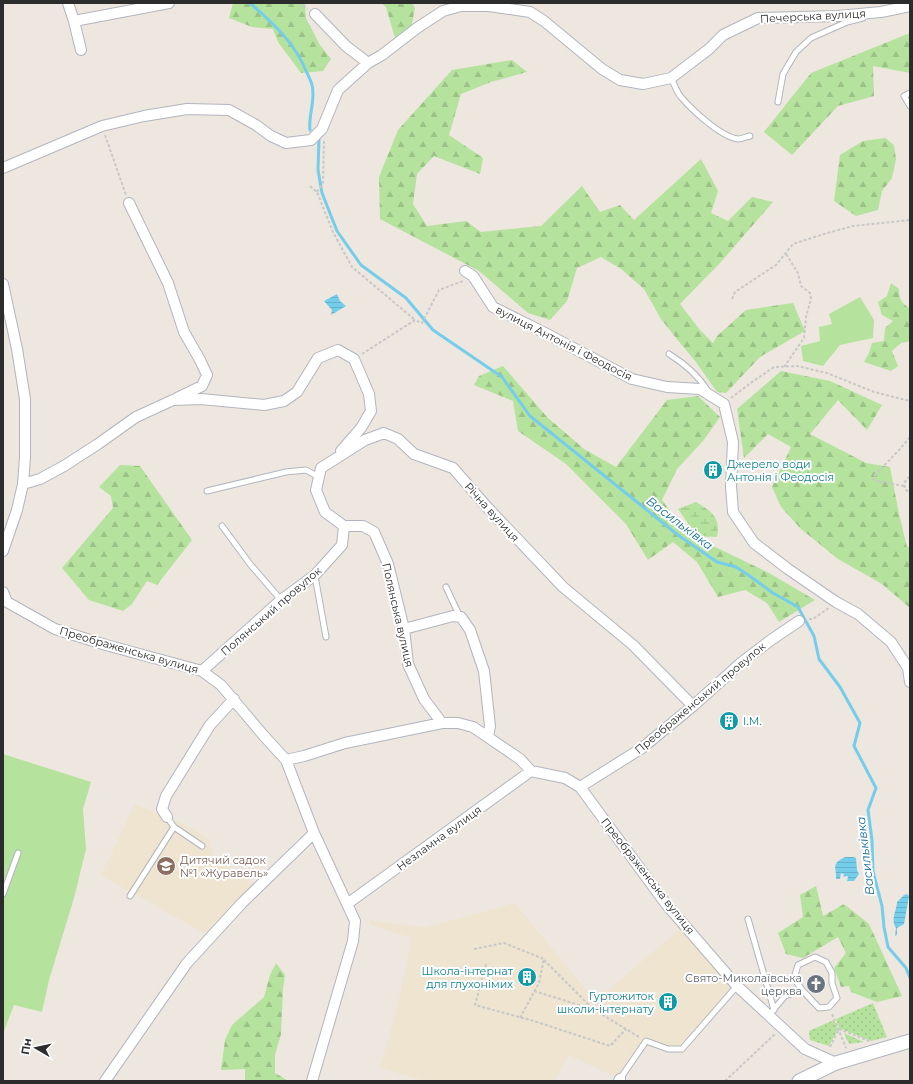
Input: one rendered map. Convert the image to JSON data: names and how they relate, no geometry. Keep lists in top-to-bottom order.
{
  "streets": {
    "street": [
      "Печерська вулиця",
      "вулиця Антонія і Феодосія",
      "Річна вулиця",
      "Полянський провулок",
      "Полянська вулиця",
      "Преображенська вулиця",
      "Преображенський провулок",
      "Незламна вулиця"
    ]
  },
  "crossings": [
    ["Річна вулиця", "Преображенський провулок"],
    ["Полянський провулок", "Полянська вулиця"],
    ["Полянський провулок", "Преображенська вулиця"],
    ["Преображенська вулиця", "Преображенський провулок"],
    ["Преображенська вулиця", "Незламна вулиця"]
  ],
  "water": ["Васильківка"],
  "places": {
    "building": [
      "Джерело води Антонія і Феодосія",
      "І.М.",
      "Школа-інтернат для глухонімих",
      "Гуртожиток школи-інтернату"
    ],
    "school or university": ["Дитячий садок №1 «Журавель»"],
    "church": ["Свято-Миколаївська церква"]
  },
  "north": "left"
}
